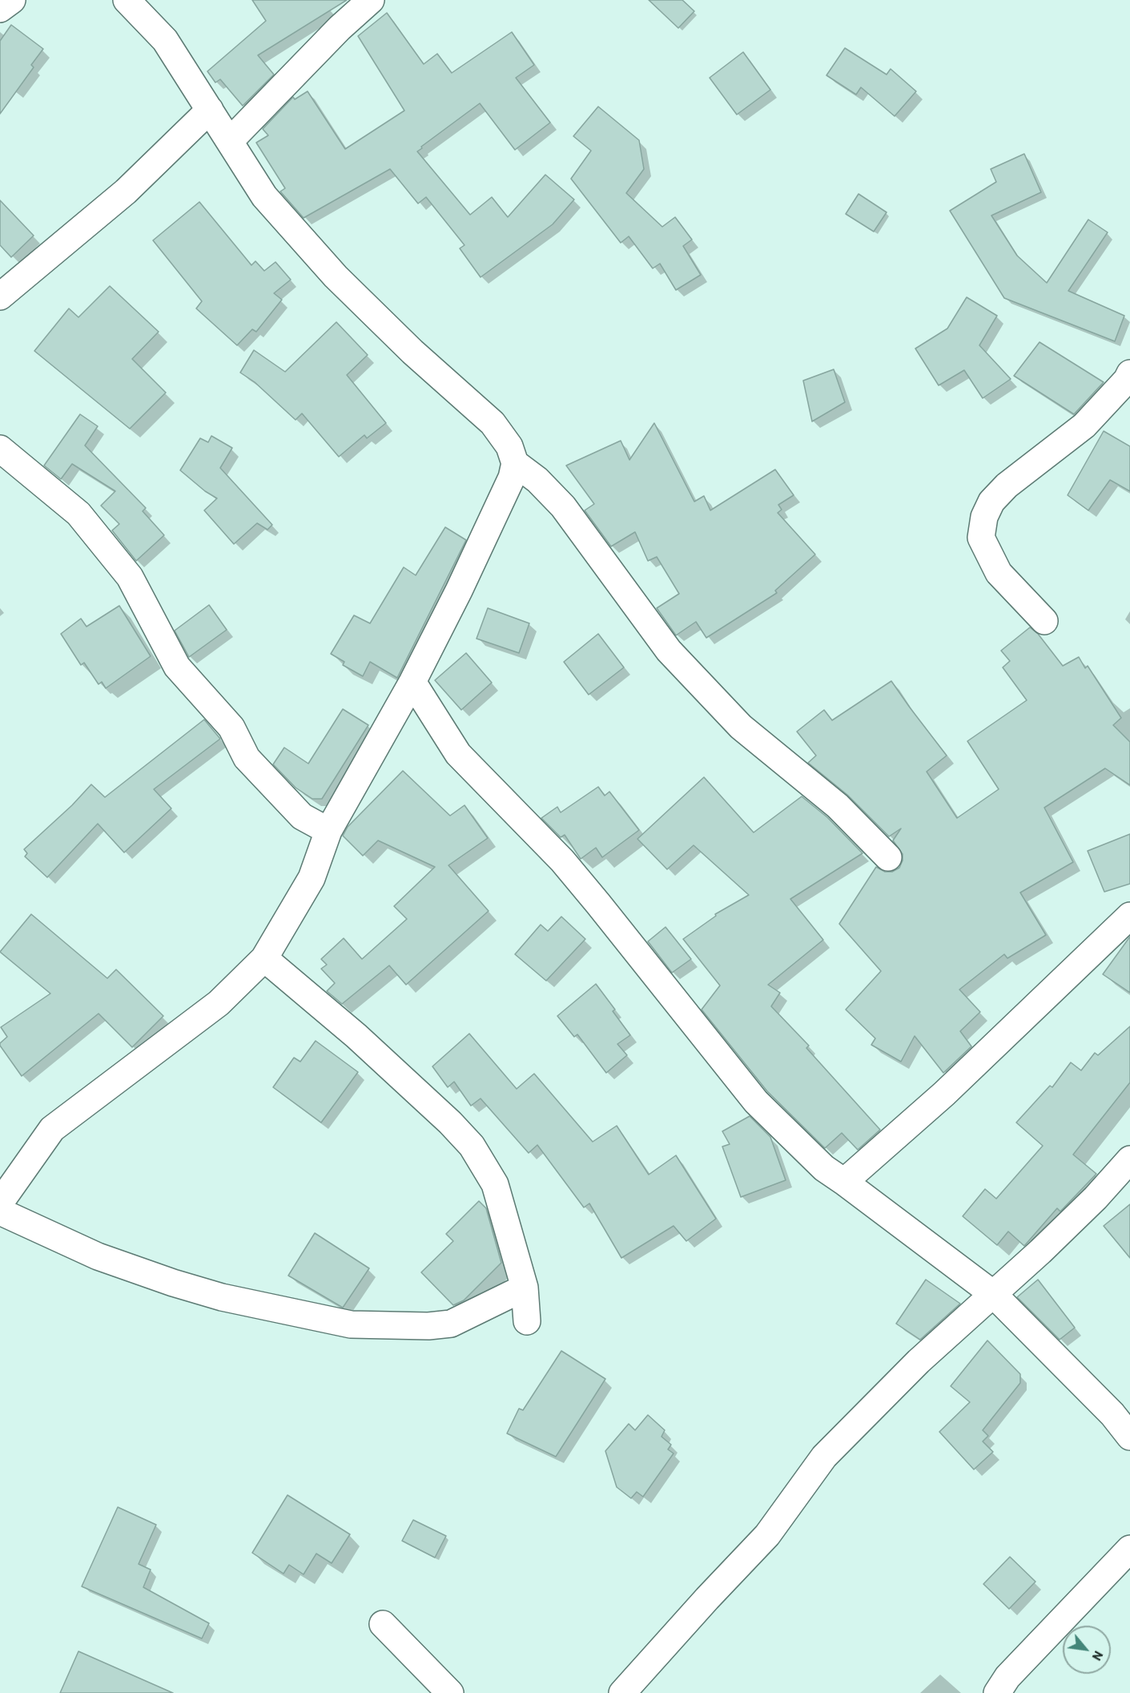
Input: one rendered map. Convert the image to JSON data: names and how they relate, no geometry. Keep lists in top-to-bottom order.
{
  "north": "bottom right"
}
